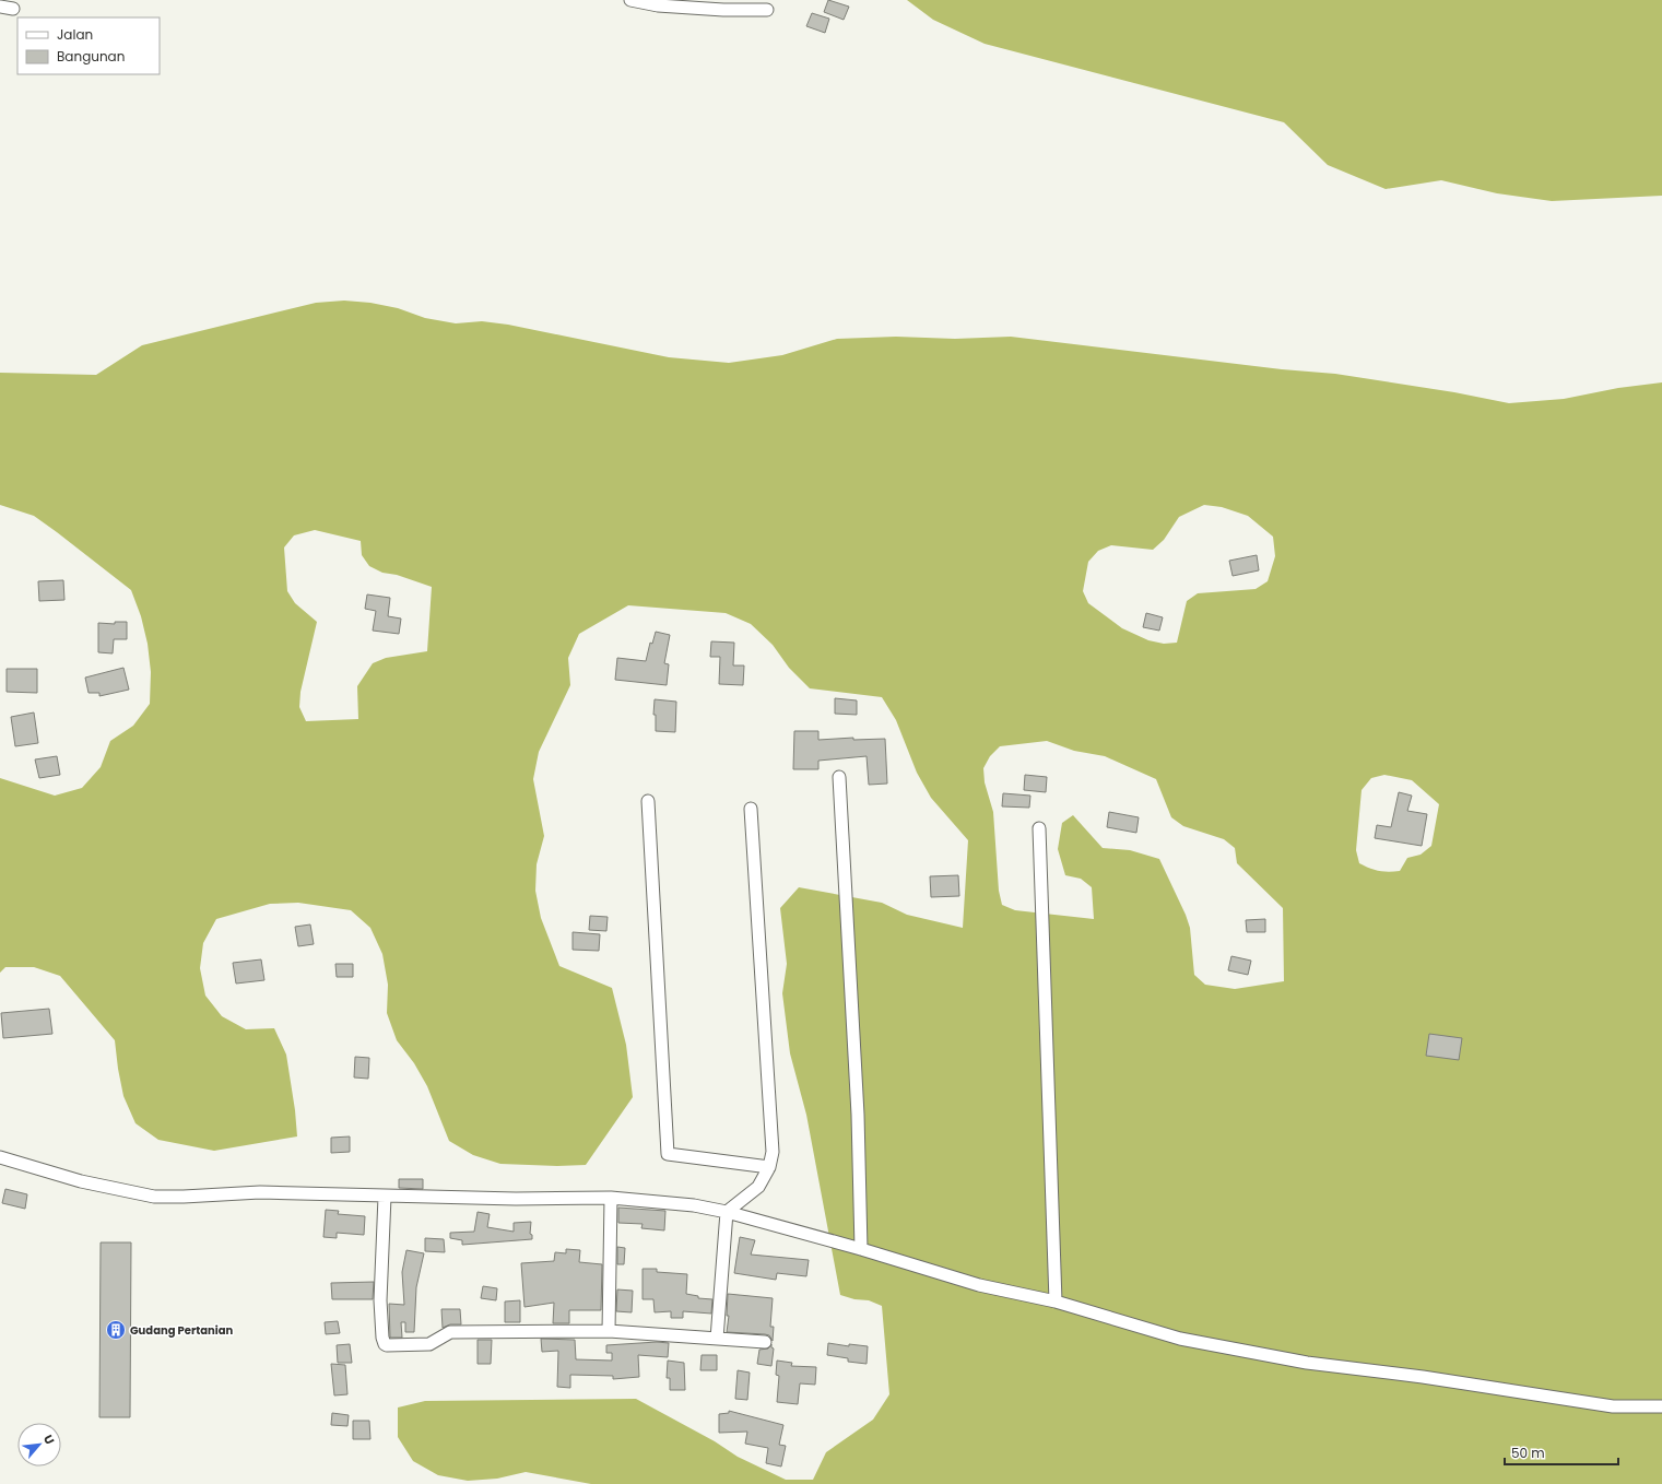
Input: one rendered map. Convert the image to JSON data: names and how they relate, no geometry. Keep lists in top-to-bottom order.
{
  "places": {
    "building": ["Gudang Pertanian"]
  },
  "legend": ["Jalan", "Bangunan"],
  "scale_bar": "50 m",
  "north": "top right"
}
